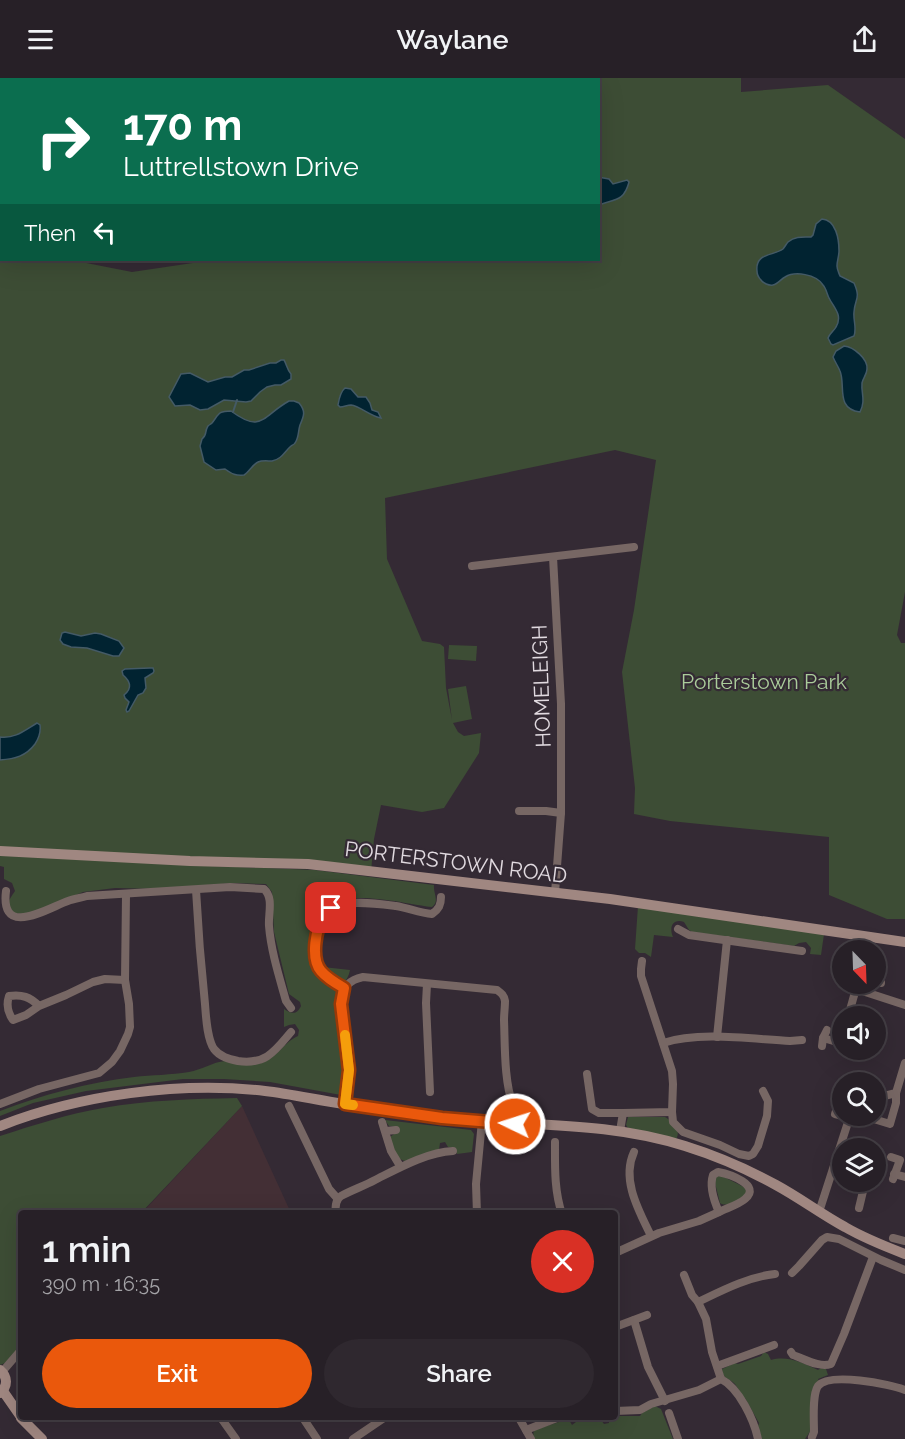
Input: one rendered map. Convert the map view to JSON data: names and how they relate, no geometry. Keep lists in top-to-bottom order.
{
  "streets": {
    "street": ["HOMELEIGH", "PORTERSTOWN ROAD"]
  },
  "crossings": [
    ["HOMELEIGH", "PORTERSTOWN ROAD"]
  ],
  "parks": ["Porterstown Park"],
  "north": "bottom right",
  "page": {
    "header": "Waylane",
    "turn": ["170 m", "Luttrellstown Drive"],
    "then": "Then",
    "heading": ["1 min", "390 m · 16:35"],
    "buttons": ["Exit", "Share"]
  }
}
